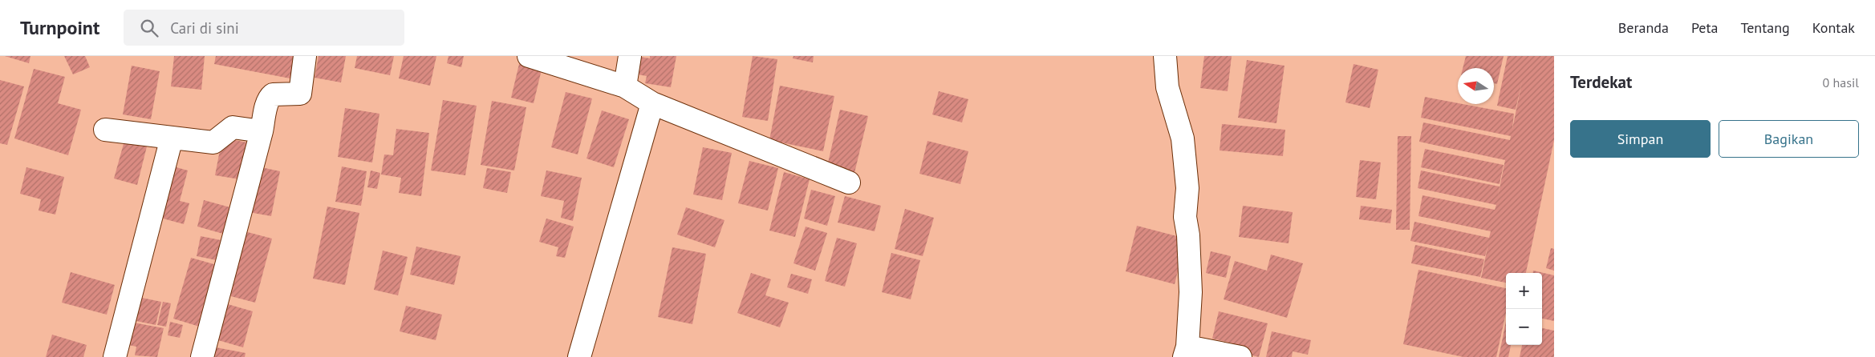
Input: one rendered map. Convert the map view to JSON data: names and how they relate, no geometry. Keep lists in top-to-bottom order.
{
  "north": "left",
  "page": {
    "header": "Turnpoint",
    "search": "Cari di sini",
    "nav": [
      "Beranda",
      "Peta",
      "Tentang",
      "Kontak"
    ],
    "heading": ["Terdekat", "0 hasil"],
    "buttons": ["Simpan", "Bagikan"],
    "map_buttons": ["+", "−"]
  }
}
